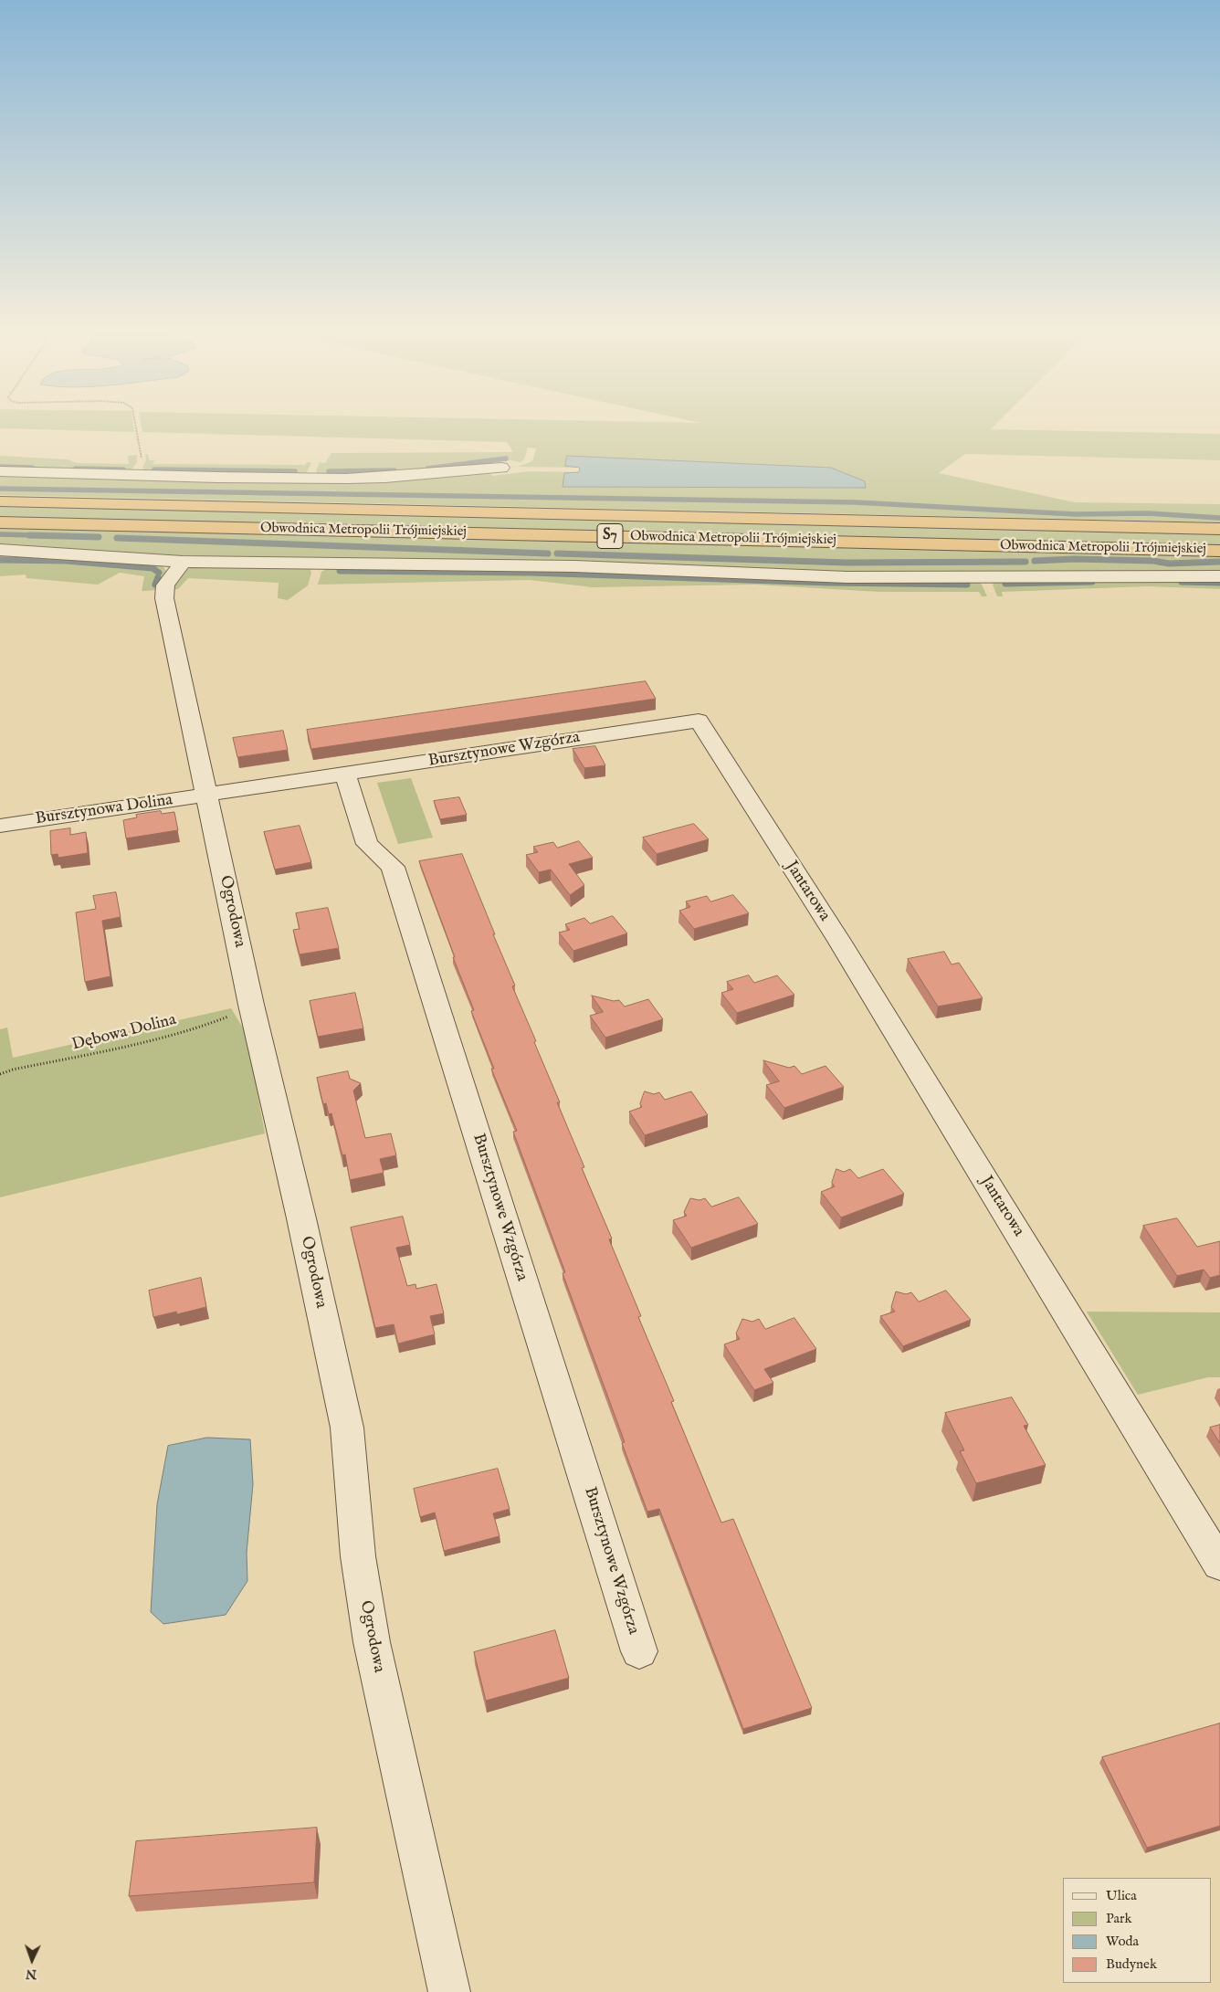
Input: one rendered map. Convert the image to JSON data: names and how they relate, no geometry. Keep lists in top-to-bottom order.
{
  "streets": {
    "highway": ["Obwodnica Metropolii Trójmiejskiej", "S7"],
    "street": [
      "Bursztynowe Wzgórza",
      "Bursztynowa Dolina",
      "Jantarowa",
      "Ogrodowa"
    ],
    "path": ["Dębowa Dolina"]
  },
  "crossings": [
    ["Bursztynowe Wzgórza", "Bursztynowa Dolina"],
    ["Bursztynowe Wzgórza", "Jantarowa"],
    ["Bursztynowe Wzgórza", "Ogrodowa"],
    ["Bursztynowa Dolina", "Ogrodowa"],
    ["Ogrodowa", "Dębowa Dolina"]
  ],
  "legend": [
    "Ulica",
    "Park",
    "Woda",
    "Budynek"
  ],
  "north": "bottom"
}
